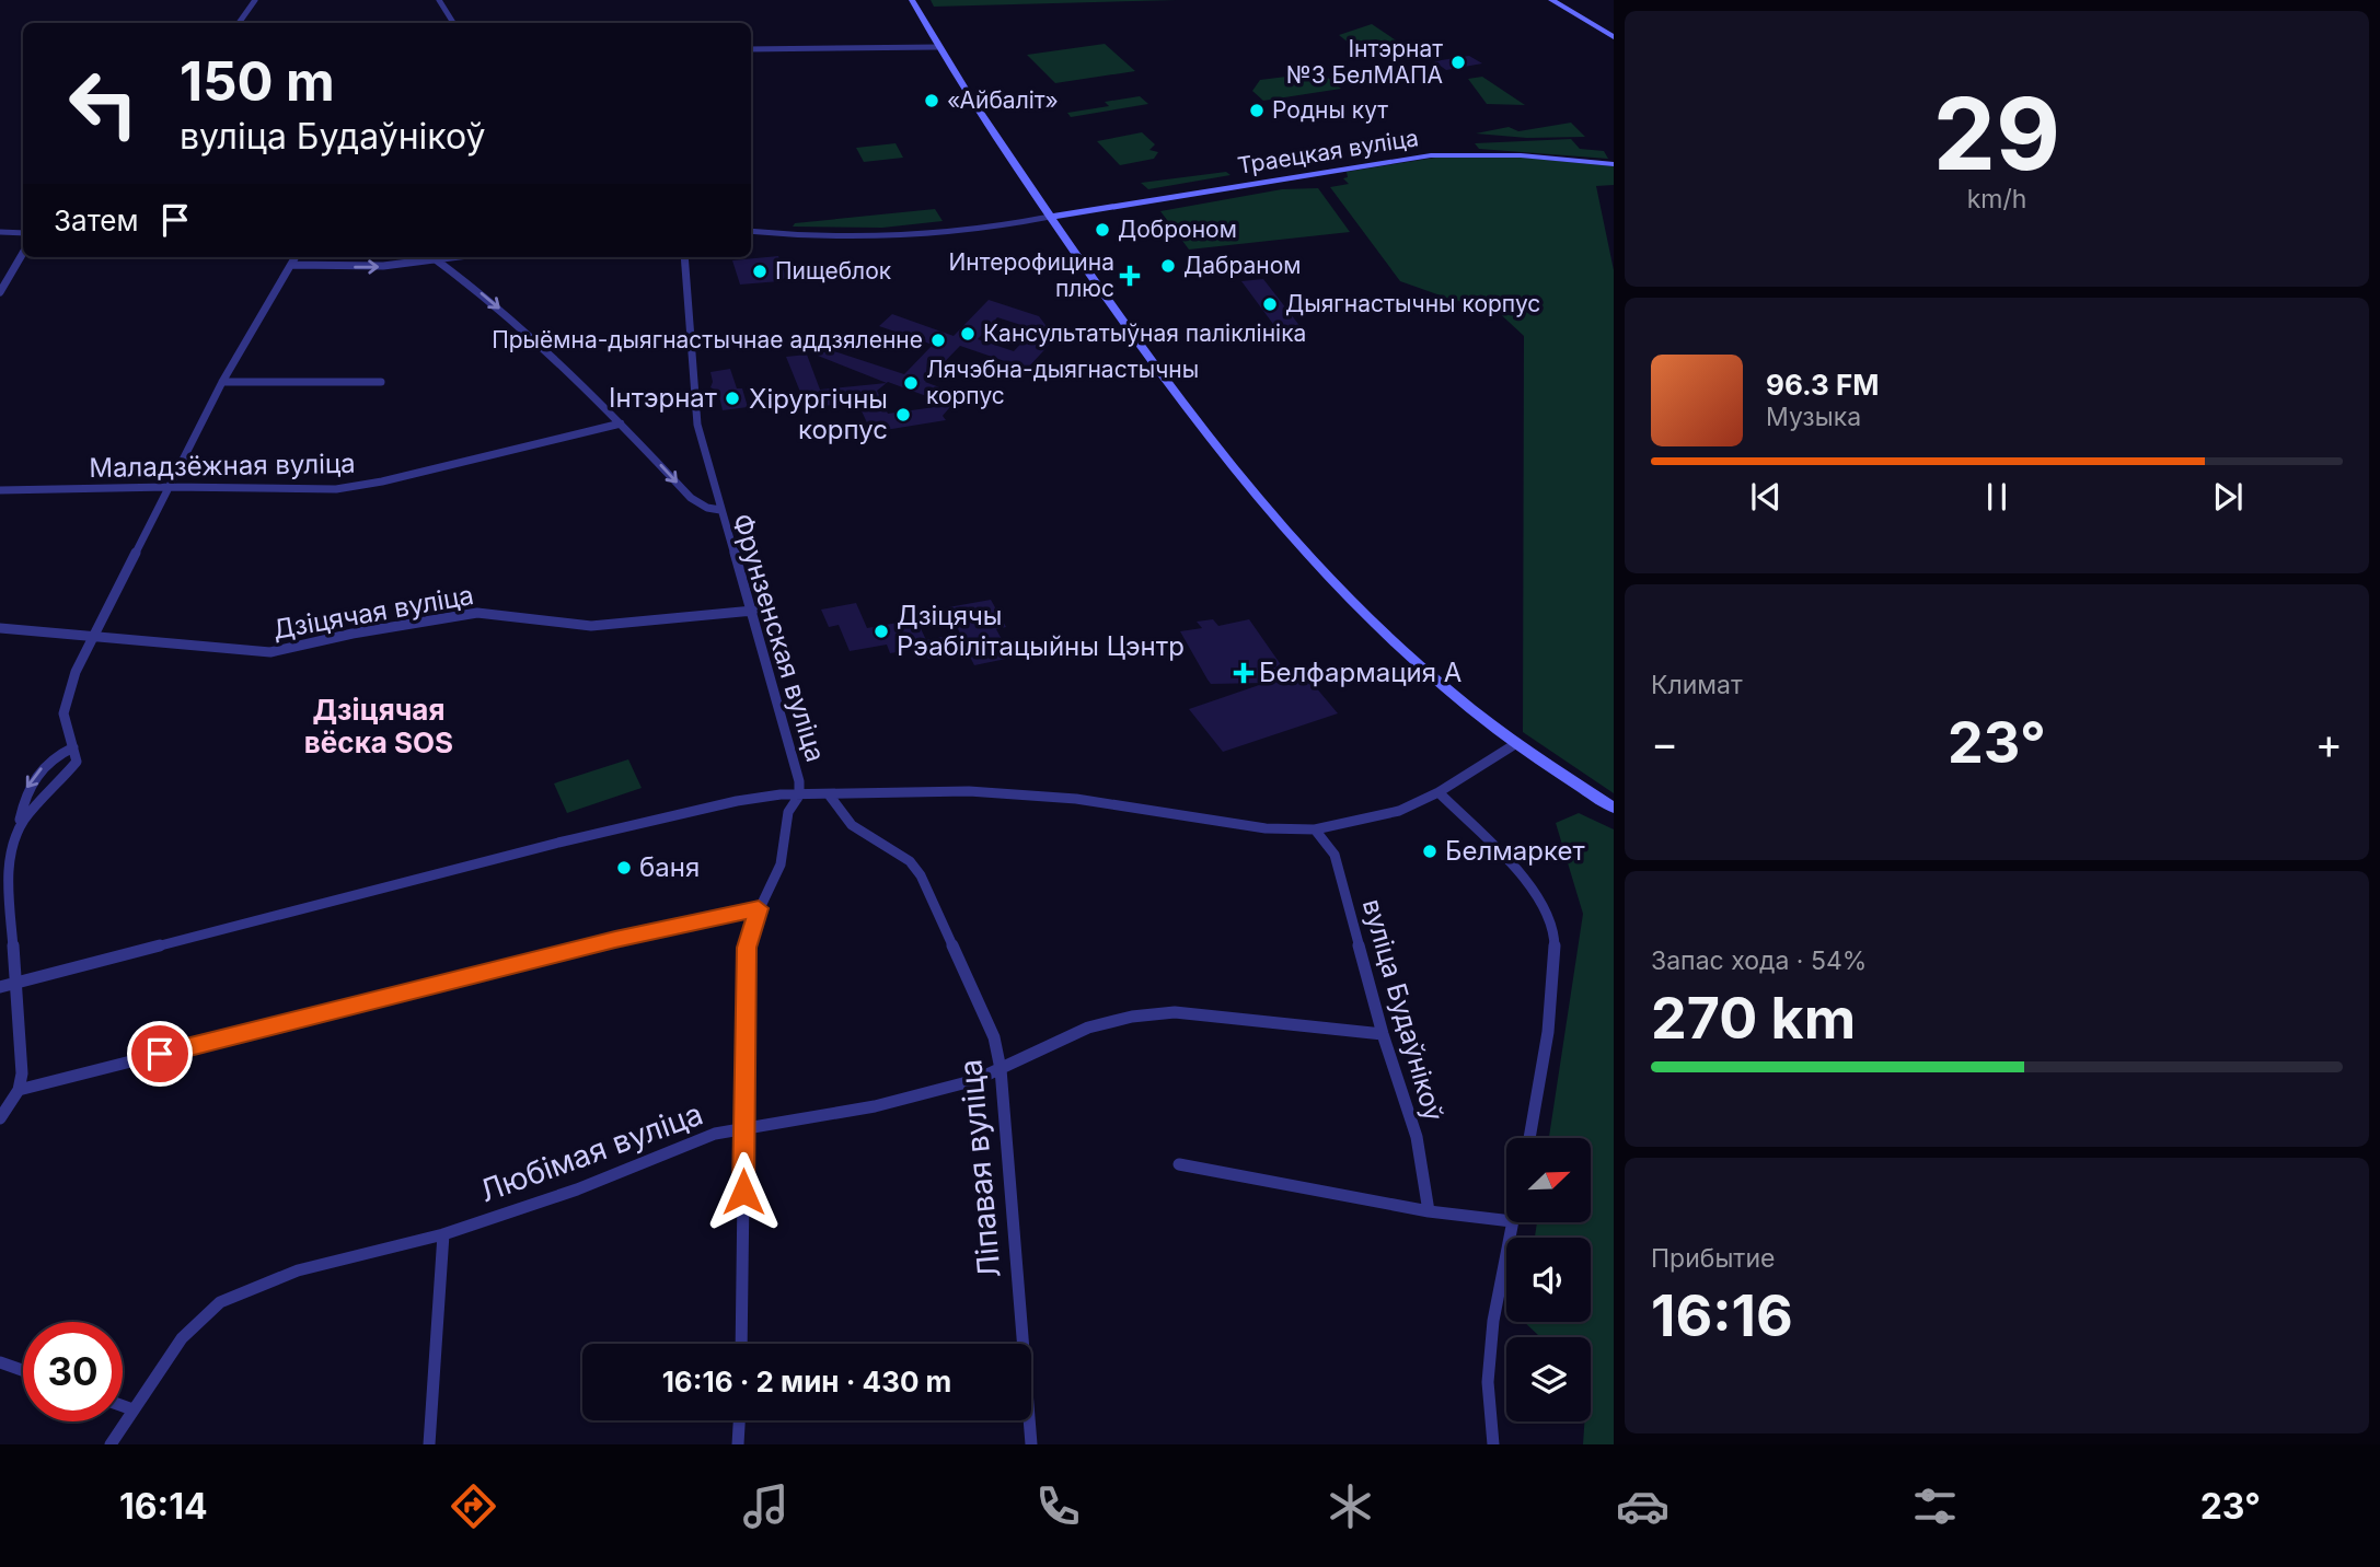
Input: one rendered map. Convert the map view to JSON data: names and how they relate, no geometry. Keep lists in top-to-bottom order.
{
  "streets": {
    "street": [
      "Траецкая вуліца",
      "Маладзёжная вуліца",
      "Дзіцячая вуліца",
      "Фрунзенская вуліца",
      "вуліца Будаўнікоў",
      "Любімая вуліца",
      "Ліпавая вуліца"
    ]
  },
  "crossings": [
    ["Маладзёжная вуліца", "Фрунзенская вуліца"],
    ["Дзіцячая вуліца", "Фрунзенская вуліца"],
    ["вуліца Будаўнікоў", "Любімая вуліца"],
    ["Любімая вуліца", "Ліпавая вуліца"]
  ],
  "one_way": ["Фрунзенская вуліца"],
  "districts": ["Дзіцячая вёска SOS"],
  "places": {
    "other": [
      "Інтэрнат №3 БелМАПА",
      "«Айбаліт»",
      "Родны кут",
      "Доброном",
      "Дабраном",
      "Пищеблок",
      "Дыягнастычны корпус",
      "Кансультатыўная паліклініка",
      "Прыёмна-дыягнастычнае аддзяленне",
      "Лячэбна-дыягнастычны корпус",
      "Інтэрнат",
      "Хірургічны корпус",
      "Дзіцячы Рэабілітацыйны Цэнтр",
      "Белмаркет",
      "баня"
    ],
    "health": ["Интерофицина плюс", "Белфармация А"]
  },
  "north": "top right",
  "page": {
    "tile": [
      ["29", "km/h"],
      "Климат",
      ["Запас хода · 54%", "270 km"],
      ["Прибытие", "16:16"]
    ],
    "turn": ["150 m", "вуліца Будаўнікоў"],
    "then": "Затем",
    "song": ["96.3 FM", "Музыка"],
    "heat": ["−", "23°", "+"],
    "limit": "30",
    "trip": "16:16 · 2 мин · 430 m",
    "tabs": ["16:14", "23°"]
  }
}
